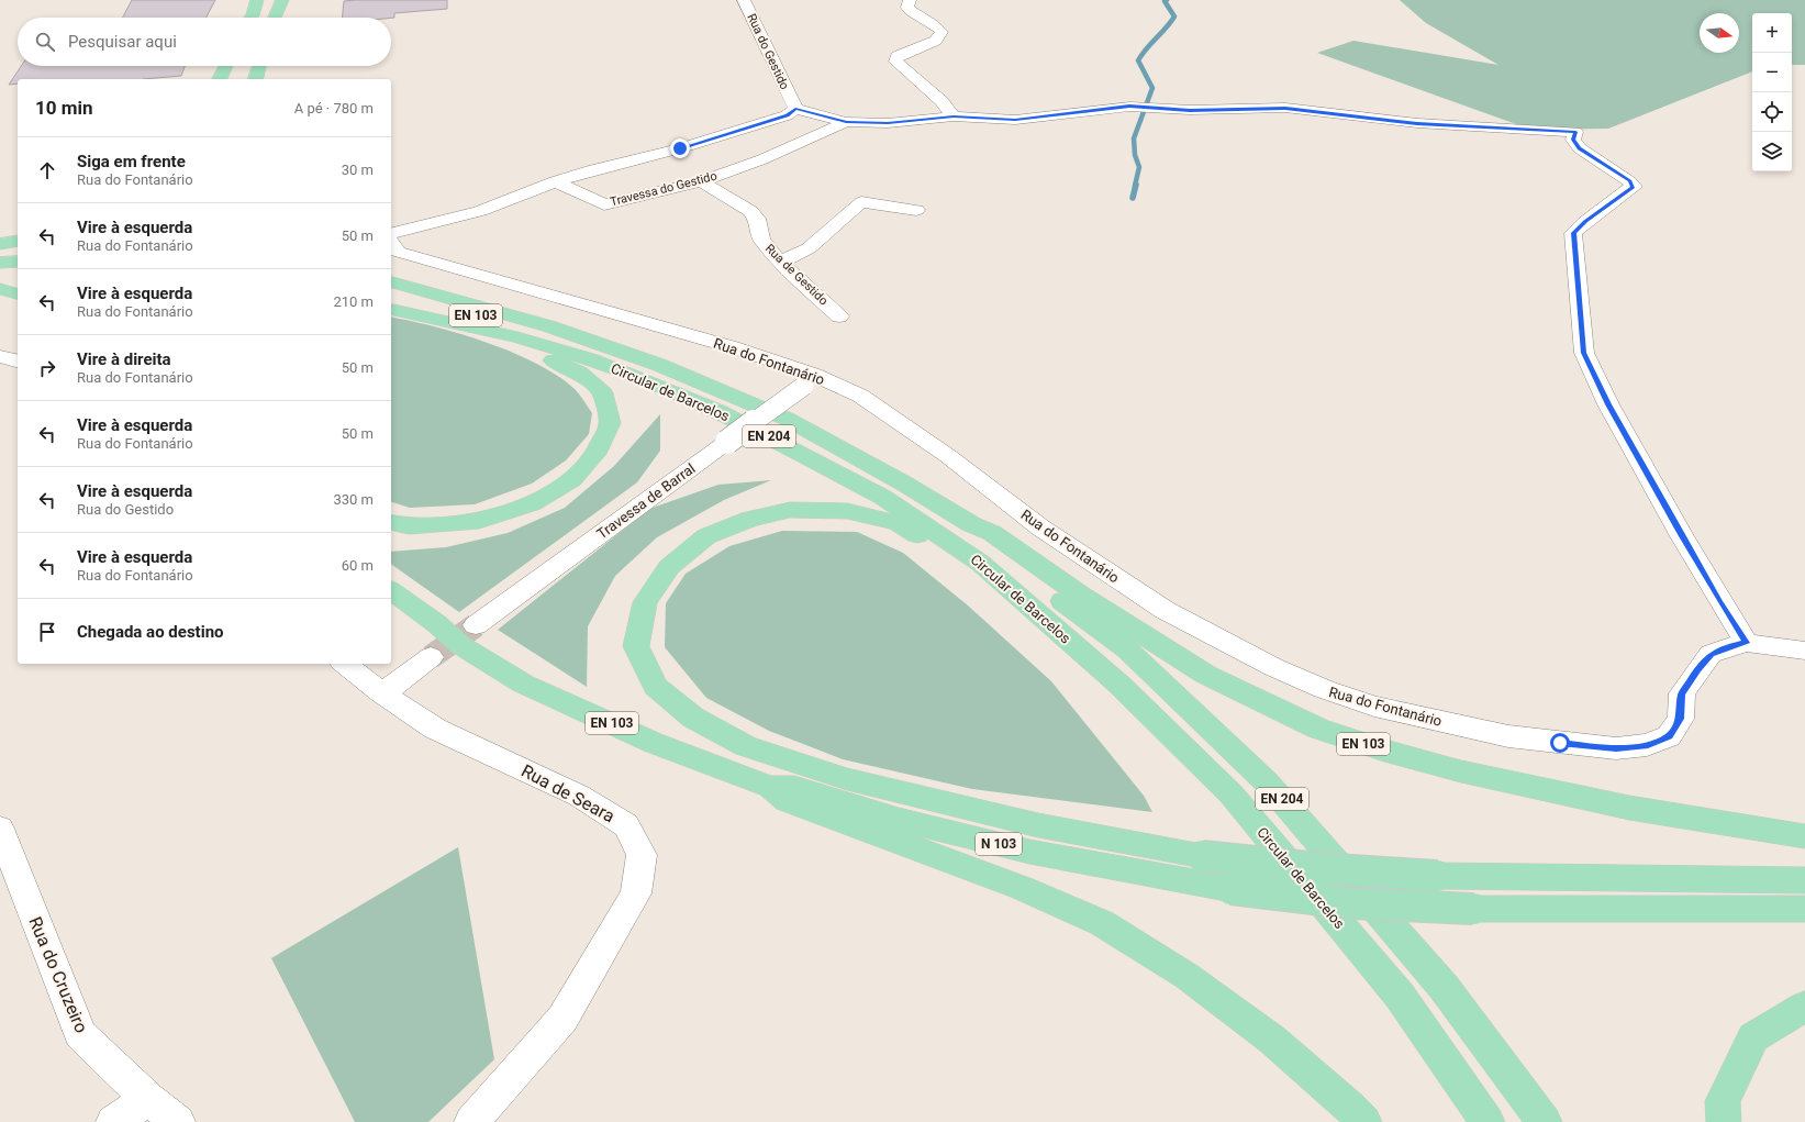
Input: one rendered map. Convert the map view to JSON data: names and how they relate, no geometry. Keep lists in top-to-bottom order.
{
  "streets": {
    "main road": [
      "EN 103",
      "Circular de Barcelos",
      "EN 204",
      "N 103"
    ],
    "street": [
      "Rua do Gestido",
      "Travessa do Gestido",
      "Rua de Gestido",
      "Rua do Fontanário",
      "Travessa de Barral",
      "Rua de Seara",
      "Rua do Cruzeiro"
    ]
  },
  "crossings": [
    ["Travessa do Gestido", "Rua de Gestido"],
    ["EN 103", "Circular de Barcelos"],
    ["EN 103", "Travessa de Barral"],
    ["EN 103", "N 103"],
    ["Rua do Fontanário", "Travessa de Barral"]
  ],
  "north": "right",
  "page": {
    "map_buttons": ["+", "−"],
    "search": "Pesquisar aqui",
    "heading": ["10 min", "A pé · 780 m"],
    "list": [
      ["Siga em frente", "Rua do Fontanário", "30 m"],
      ["Vire à esquerda", "Rua do Fontanário", "50 m"],
      ["Vire à esquerda", "Rua do Fontanário", "210 m"],
      ["Vire à direita", "Rua do Fontanário", "50 m"],
      ["Vire à esquerda", "Rua do Fontanário", "50 m"],
      ["Vire à esquerda", "Rua do Gestido", "330 m"],
      ["Vire à esquerda", "Rua do Fontanário", "60 m"],
      "Chegada ao destino"
    ]
  }
}
